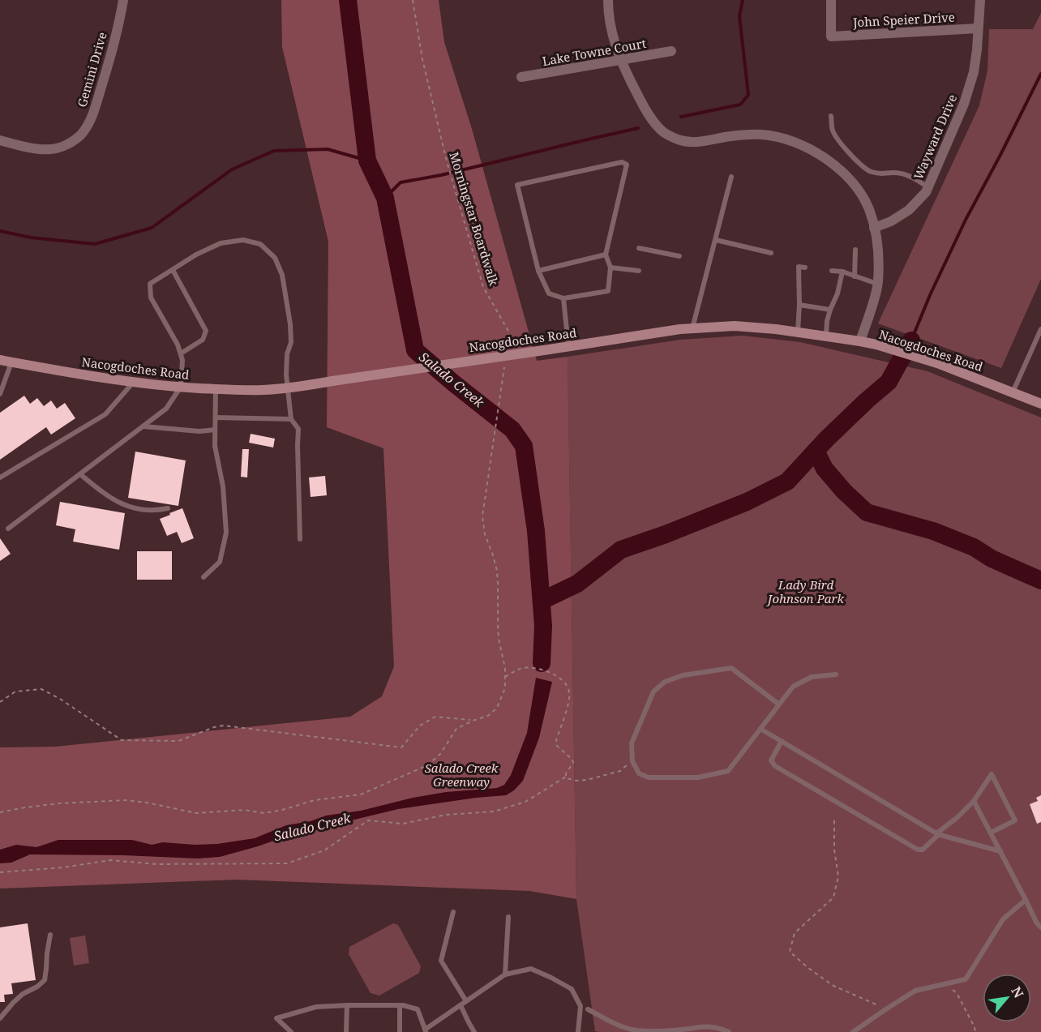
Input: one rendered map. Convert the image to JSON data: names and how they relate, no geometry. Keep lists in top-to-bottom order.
{
  "streets": {
    "main road": ["Nacogdoches Road"],
    "street": [
      "John Speier Drive",
      "Lake Towne Court",
      "Gemini Drive",
      "Wayward Drive"
    ],
    "path": ["Morningstar Boardwalk"]
  },
  "crossings": [
    ["John Speier Drive", "Wayward Drive"]
  ],
  "water": ["Salado Creek"],
  "parks": ["Lady Bird Johnson Park", "Salado Creek Greenway"],
  "north": "top right"
}
